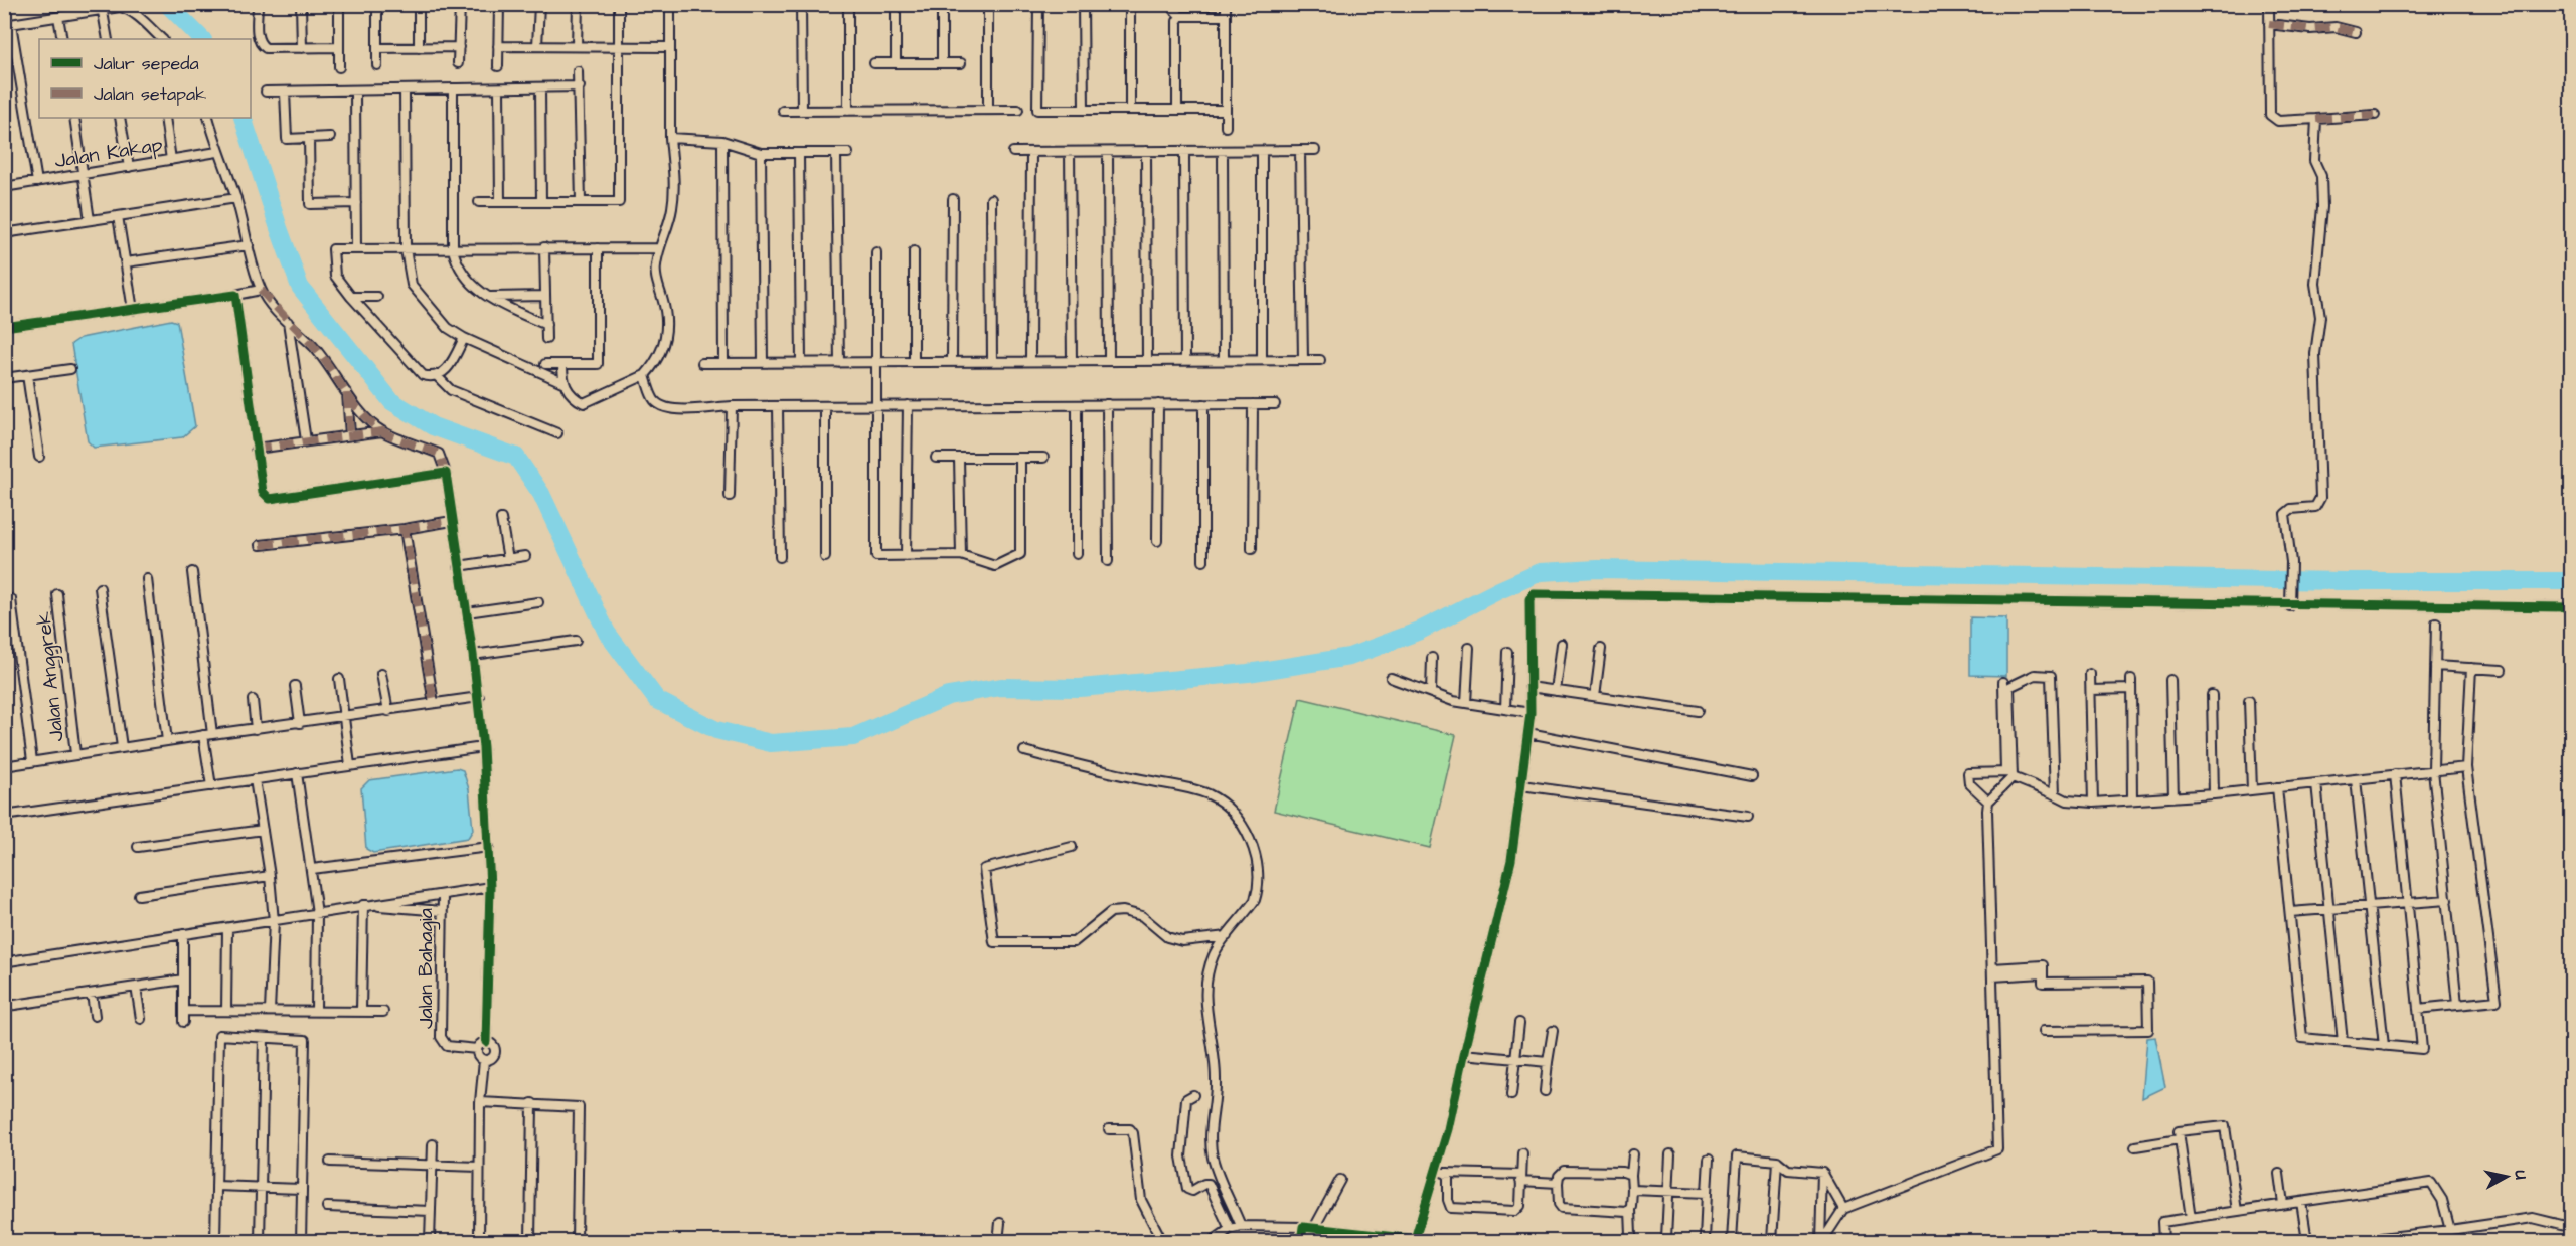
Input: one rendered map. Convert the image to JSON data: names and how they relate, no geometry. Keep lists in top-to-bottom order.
{
  "streets": {
    "street": ["Jalan Kakap", "Jalan Anggrek", "Jalan Bahagia"]
  },
  "legend": ["Jalur sepeda", "Jalan setapak"],
  "north": "right"
}
